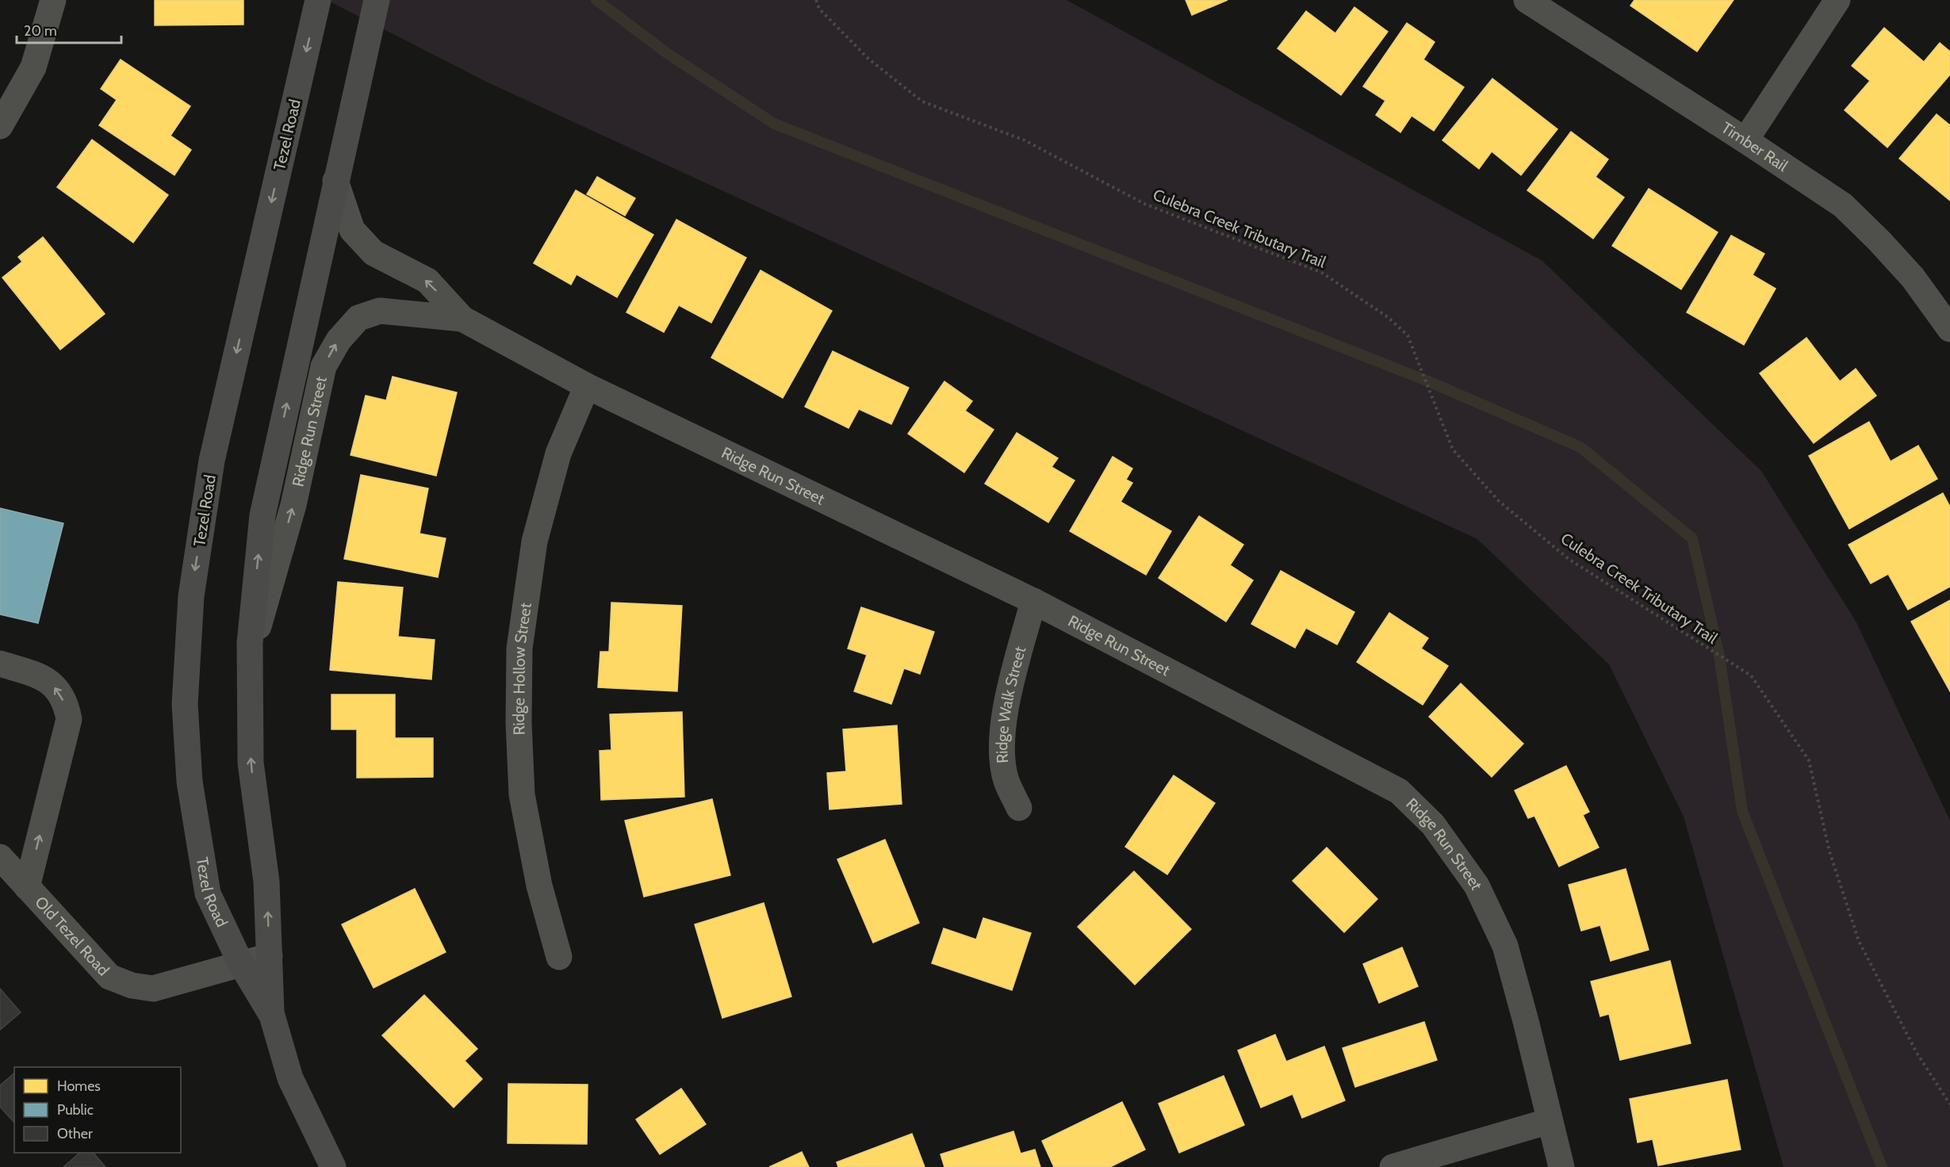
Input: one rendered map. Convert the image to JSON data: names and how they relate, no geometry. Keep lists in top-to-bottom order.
{
  "streets": {
    "main road": ["Tezel Road"],
    "street": [
      "Timber Rail",
      "Ridge Run Street",
      "Ridge Hollow Street",
      "Ridge Walk Street",
      "Old Tezel Road"
    ],
    "path": ["Culebra Creek Tributary Trail"]
  },
  "crossings": [
    ["Tezel Road", "Ridge Run Street"],
    ["Tezel Road", "Old Tezel Road"],
    ["Ridge Run Street", "Ridge Hollow Street"],
    ["Ridge Run Street", "Ridge Walk Street"]
  ],
  "legend": ["Homes", "Public", "Other"],
  "scale_bar": "20 m"
}
